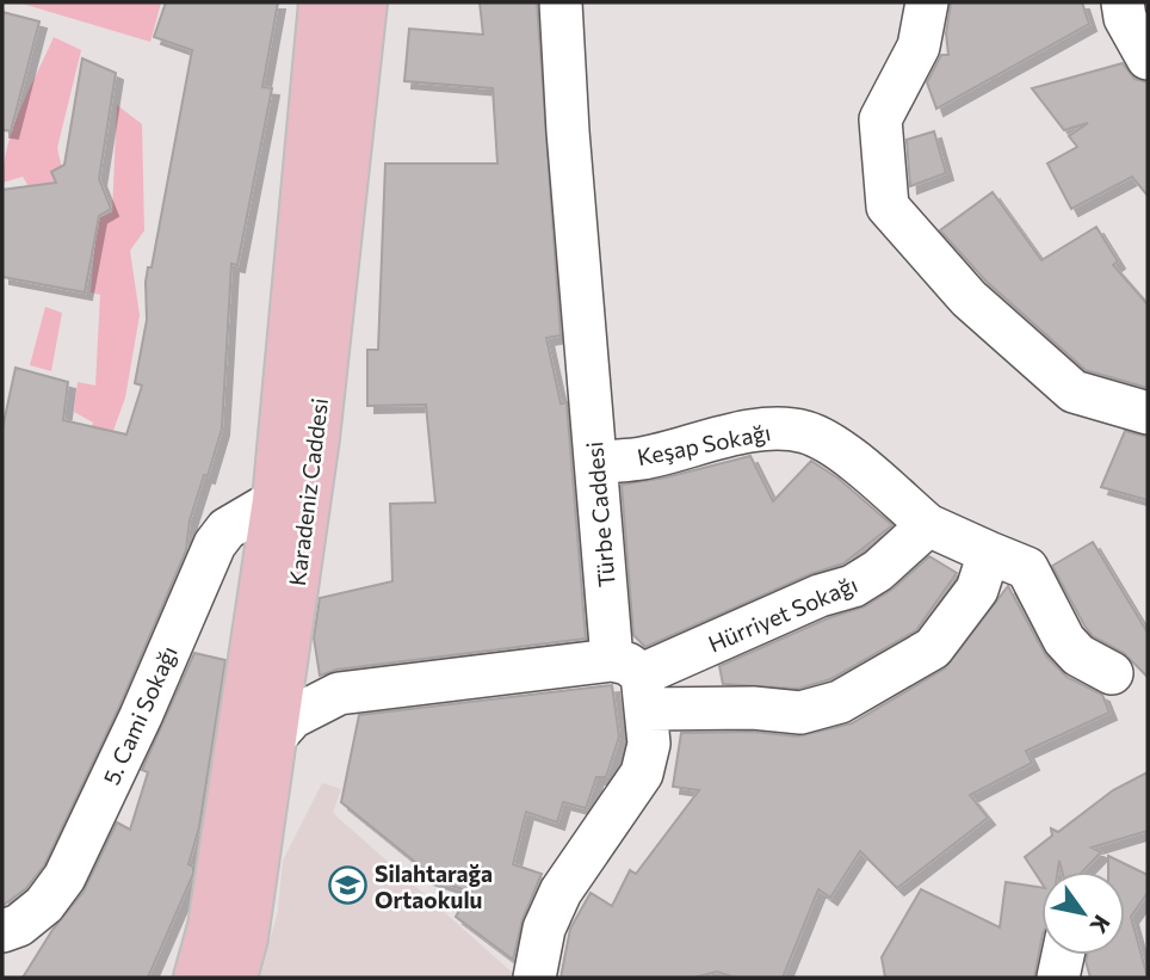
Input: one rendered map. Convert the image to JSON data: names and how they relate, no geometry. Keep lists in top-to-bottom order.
{
  "streets": {
    "main road": ["Karadeniz Caddesi"],
    "street": [
      "Keşap Sokağı",
      "Türbe Caddesi",
      "Hürriyet Sokağı",
      "5. Cami Sokağı"
    ]
  },
  "crossings": [
    ["Keşap Sokağı", "Türbe Caddesi"],
    ["Keşap Sokağı", "Hürriyet Sokağı"],
    ["Karadeniz Caddesi", "5. Cami Sokağı"],
    ["Türbe Caddesi", "Hürriyet Sokağı"]
  ],
  "places": {
    "school or university": ["Silahtarağa Ortaokulu"]
  },
  "north": "bottom right"
}
